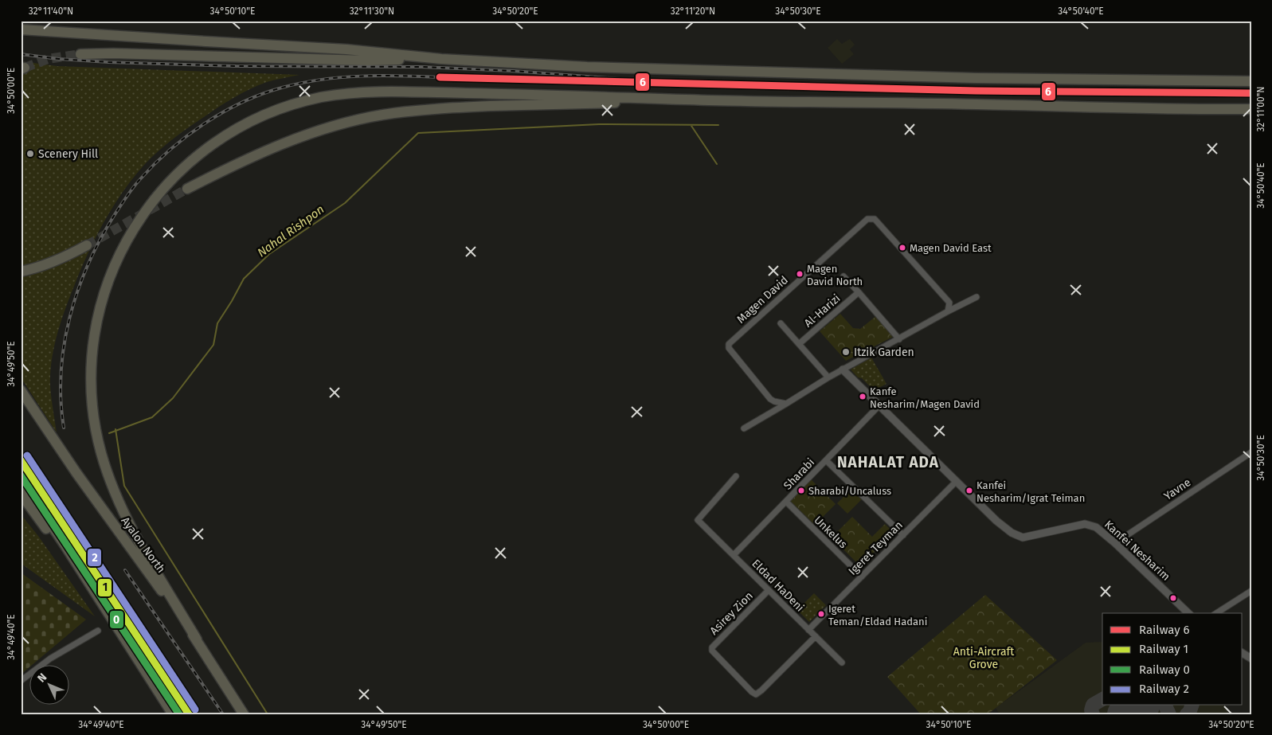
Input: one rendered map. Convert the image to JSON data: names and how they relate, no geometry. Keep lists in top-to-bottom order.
{
  "streets": {
    "highway": ["Ayalon North"],
    "street": [
      "Magen David",
      "Al-Harizi",
      "Sharabi",
      "Yavne",
      "Unkelus",
      "Igeret Teyman",
      "Kanfei Nesharim",
      "Eldad HaDeni",
      "Asirey Zion"
    ]
  },
  "crossings": [
    ["Sharabi", "Unkelus"],
    ["Sharabi", "Kanfei Nesharim"],
    ["Sharabi", "Eldad HaDeni"],
    ["Yavne", "Kanfei Nesharim"],
    ["Unkelus", "Igeret Teyman"],
    ["Igeret Teyman", "Kanfei Nesharim"],
    ["Igeret Teyman", "Eldad HaDeni"],
    ["Eldad HaDeni", "Asirey Zion"]
  ],
  "districts": ["NAHALAT ADA"],
  "water": ["Nahal Rishpon"],
  "parks": ["Anti-Aircraft Grove"],
  "places": [
    "Scenery Hill",
    "Magen David East",
    "Magen David North",
    "Itzik Garden",
    "Kanfe Nesharim/Magen David",
    "Sharabi/Uncaluss",
    "Kanfei Nesharim/Igrat Teiman",
    "Igeret Teman/Eldad Hadani"
  ],
  "lines": [
    "rail line 6",
    "rail line 2",
    "rail line 1",
    "rail line 0"
  ],
  "legend": [
    "Railway 6",
    "Railway 1",
    "Railway 0",
    "Railway 2"
  ],
  "north": "top left",
  "coordinates": [
    "32°11'40\"N",
    "34°50'10\"E",
    "32°11'30\"N",
    "34°50'20\"E",
    "32°11'20\"N",
    "34°50'30\"E",
    "34°50'40\"E",
    "34°50'00\"E",
    "32°11'00\"N",
    "34°49'50\"E",
    "34°49'40\"E"
  ]
}
